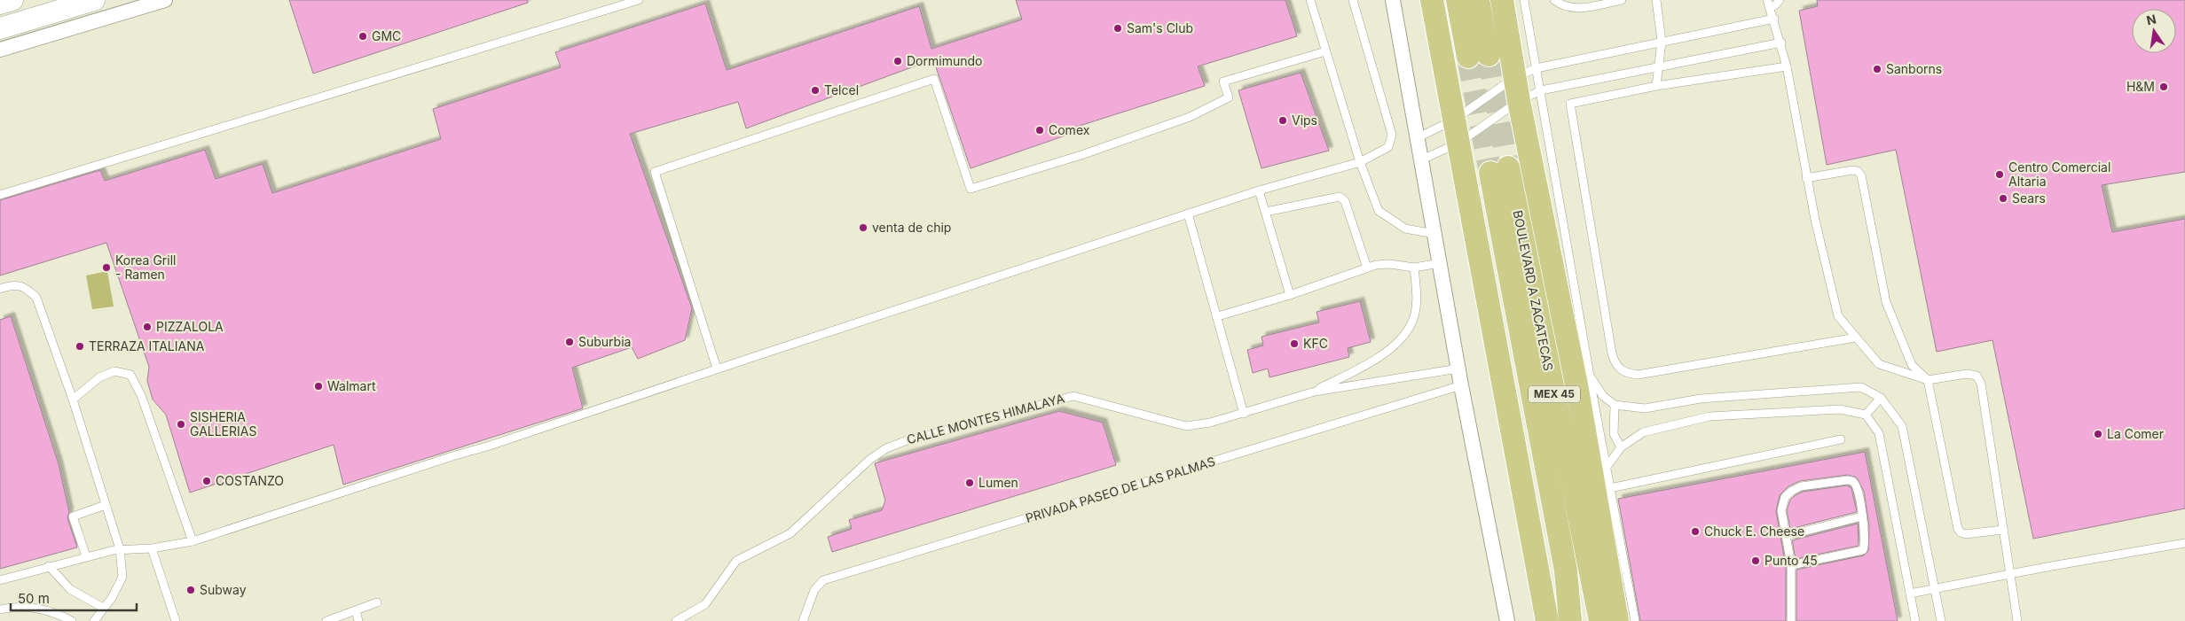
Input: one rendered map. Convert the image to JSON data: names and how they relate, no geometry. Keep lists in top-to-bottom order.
{
  "streets": {
    "main road": ["BOULEVARD A ZACATECAS", "MEX 45"],
    "lane": ["CALLE MONTES HIMALAYA", "PRIVADA PASEO DE LAS PALMAS"]
  },
  "places": [
    "Sam's Club",
    "GMC",
    "Dormimundo",
    "Sanborns",
    "H&M",
    "Telcel",
    "Vips",
    "Comex",
    "Centro Comercial Altaria",
    "Sears",
    "venta de chip",
    "Korea Grill - Ramen",
    "PIZZALOLA",
    "Suburbia",
    "KFC",
    "TERRAZA ITALIANA",
    "Walmart",
    "SISHERIA GALLERIAS",
    "La Comer",
    "COSTANZO",
    "Lumen",
    "Chuck E. Cheese",
    "Punto 45",
    "Subway"
  ],
  "scale_bar": "50 m",
  "north": "top"
}
